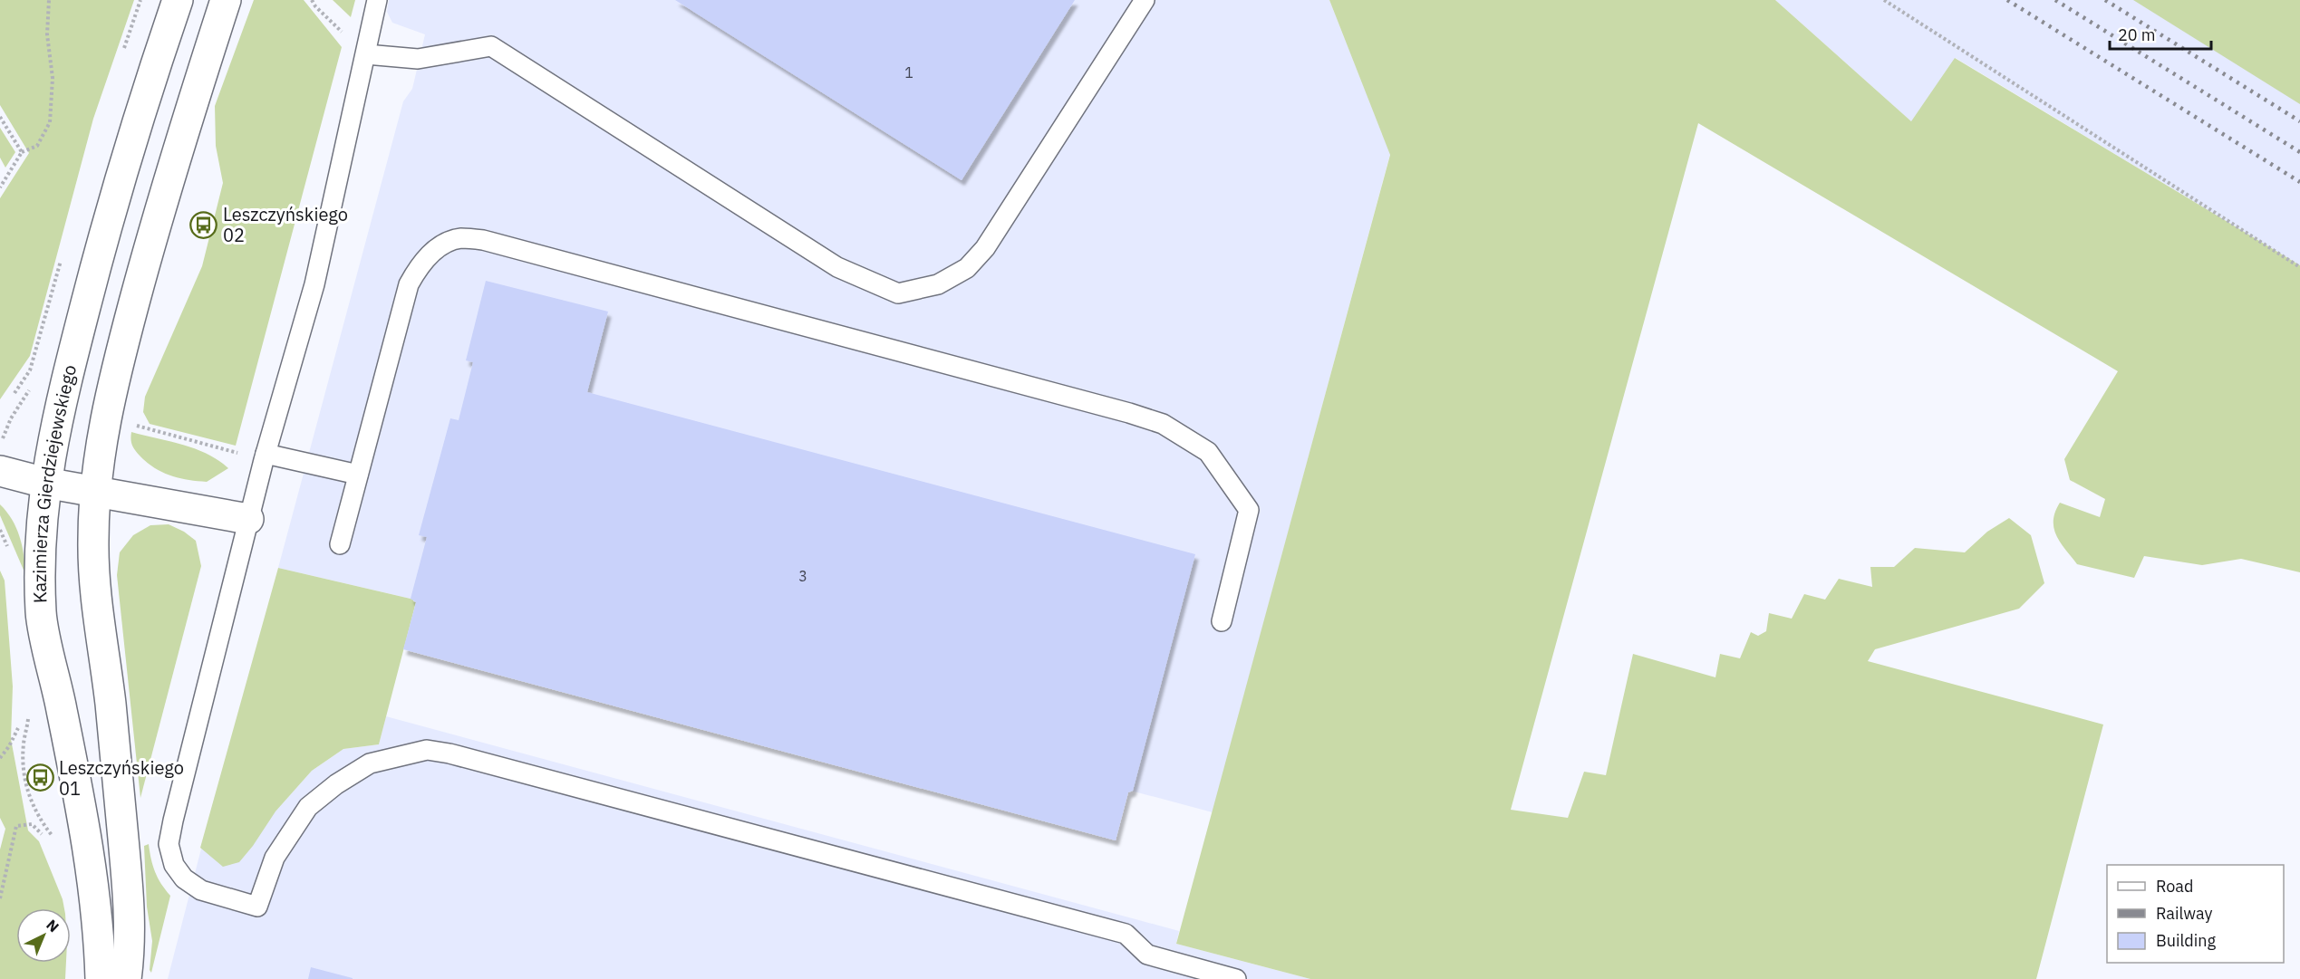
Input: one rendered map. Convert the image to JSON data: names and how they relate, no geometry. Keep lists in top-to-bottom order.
{
  "streets": {
    "street": ["Kazimierza Gierdziejewskiego"]
  },
  "places": {
    "bus stop": ["Leszczyńskiego 02", "Leszczyńskiego 01"]
  },
  "house_numbers": ["1", "3"],
  "legend": ["Road", "Railway", "Building"],
  "scale_bar": "20 m",
  "north": "top right"
}
